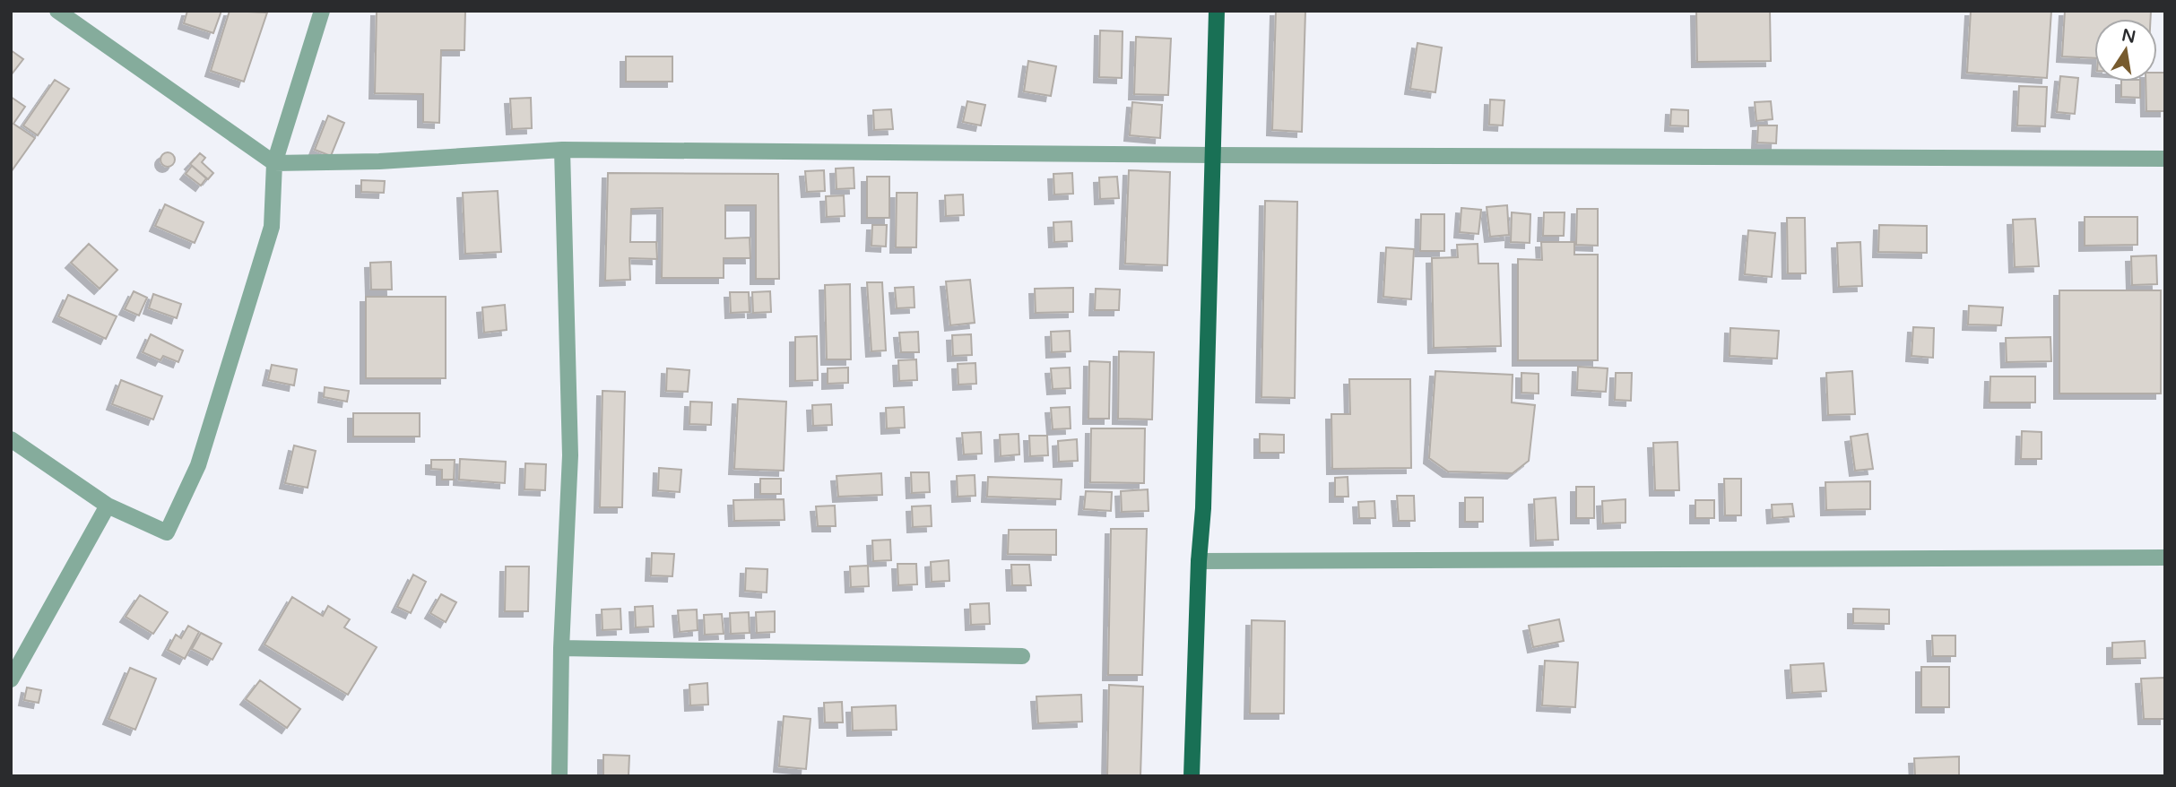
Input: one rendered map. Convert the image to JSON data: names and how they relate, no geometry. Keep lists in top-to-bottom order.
{
  "north": "top"
}
